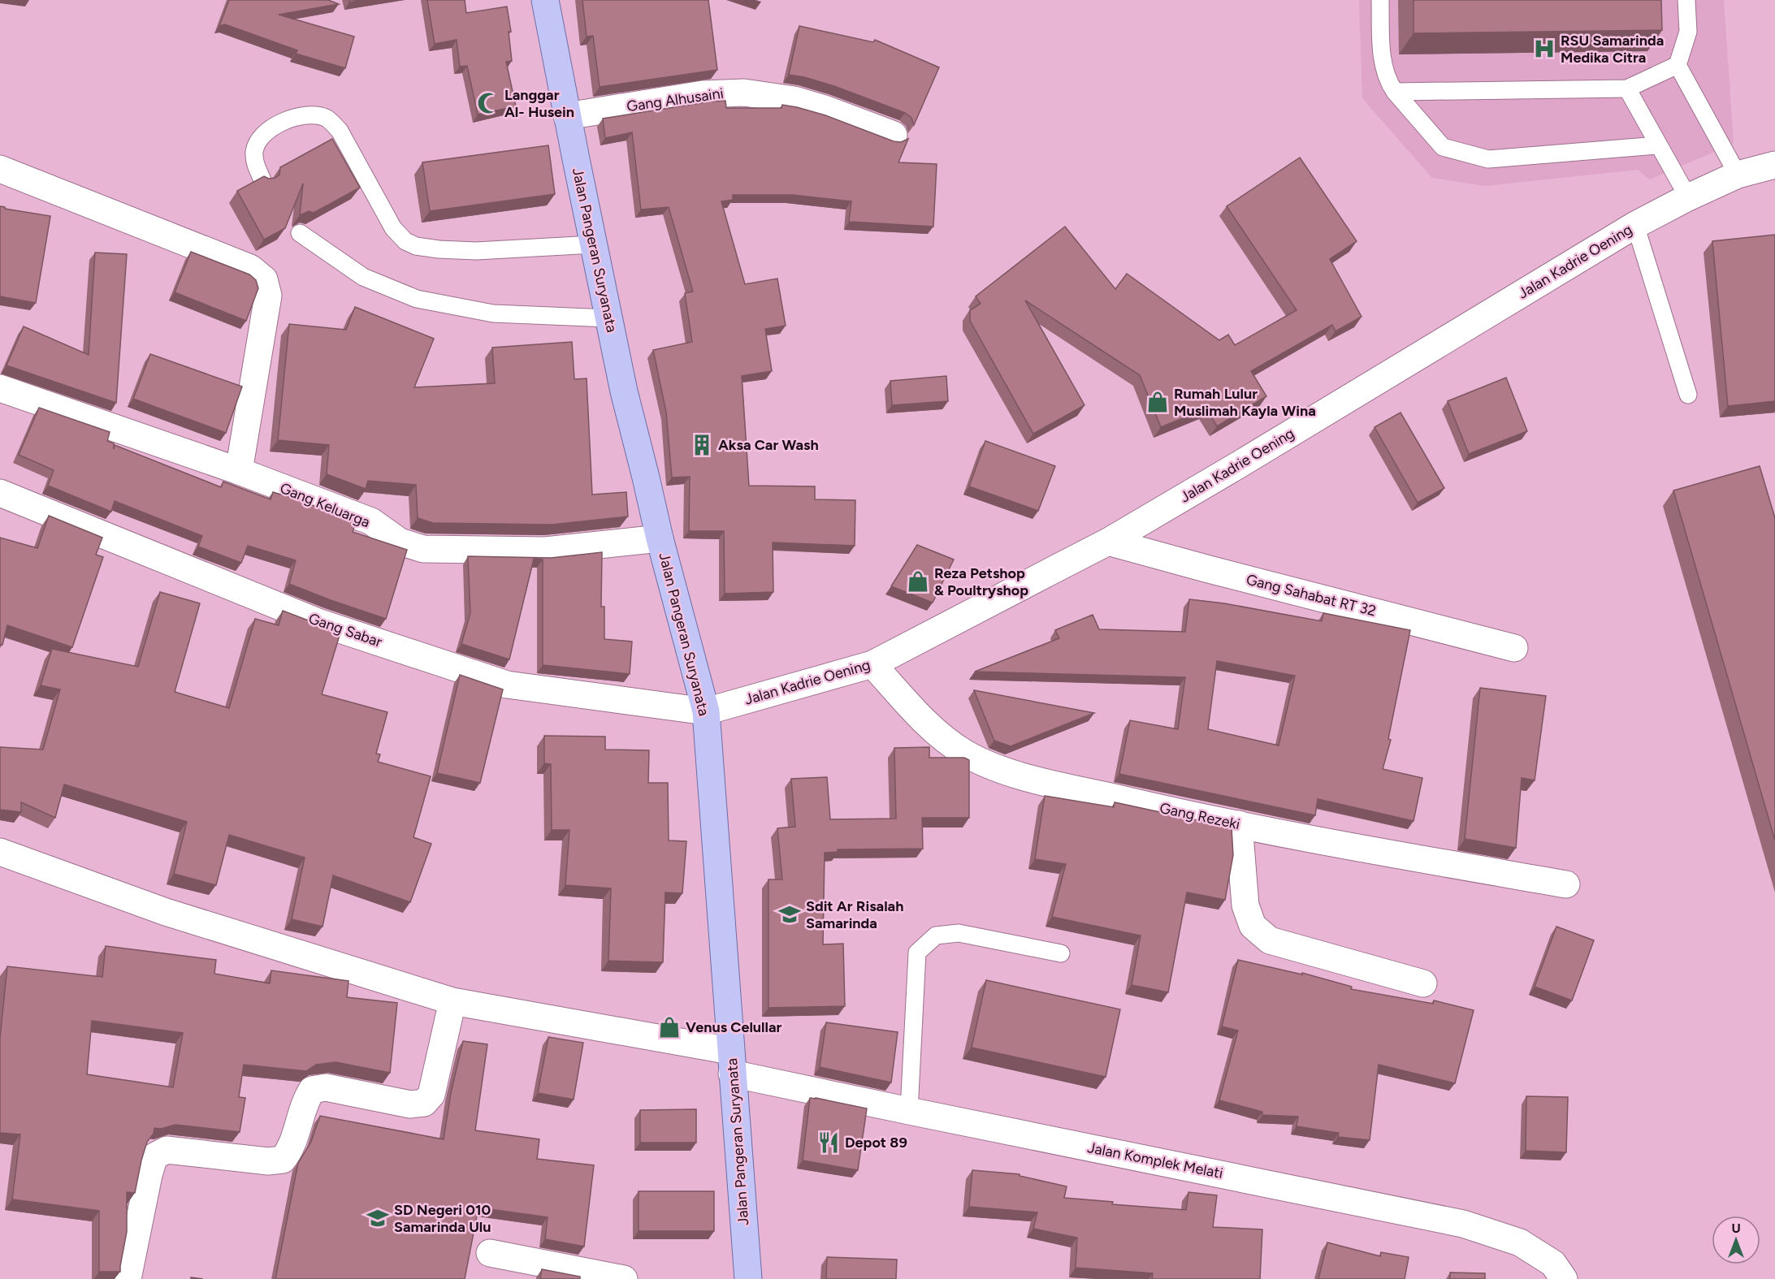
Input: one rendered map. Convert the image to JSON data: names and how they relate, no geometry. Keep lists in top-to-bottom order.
{
  "streets": {
    "main road": ["Jalan Pangeran Suryanata"],
    "street": [
      "Gang Alhusaini",
      "Jalan Kadrie Oening",
      "Gang Keluarga",
      "Gang Sahabat RT 32",
      "Gang Sabar",
      "Gang Rezeki",
      "Jalan Komplek Melati"
    ]
  },
  "crossings": [
    ["Gang Alhusaini", "Jalan Pangeran Suryanata"],
    ["Jalan Pangeran Suryanata", "Jalan Kadrie Oening"],
    ["Jalan Pangeran Suryanata", "Gang Keluarga"],
    ["Jalan Pangeran Suryanata", "Gang Sabar"],
    ["Jalan Pangeran Suryanata", "Jalan Komplek Melati"],
    ["Jalan Kadrie Oening", "Gang Sahabat RT 32"],
    ["Jalan Kadrie Oening", "Gang Sabar"],
    ["Jalan Kadrie Oening", "Gang Rezeki"]
  ],
  "places": {
    "hospital": ["RSU Samarinda Medika Citra"],
    "mosque": ["Langgar Al- Husein"],
    "shop": ["Rumah Lulur Muslimah Kayla Wina", "Reza Petshop & Poultryshop", "Venus Celullar"],
    "building": ["Aksa Car Wash"],
    "school or university": ["Sdit Ar Risalah Samarinda", "SD Negeri 010 Samarinda Ulu"],
    "restaurant": ["Depot 89"]
  },
  "north": "top"
}
